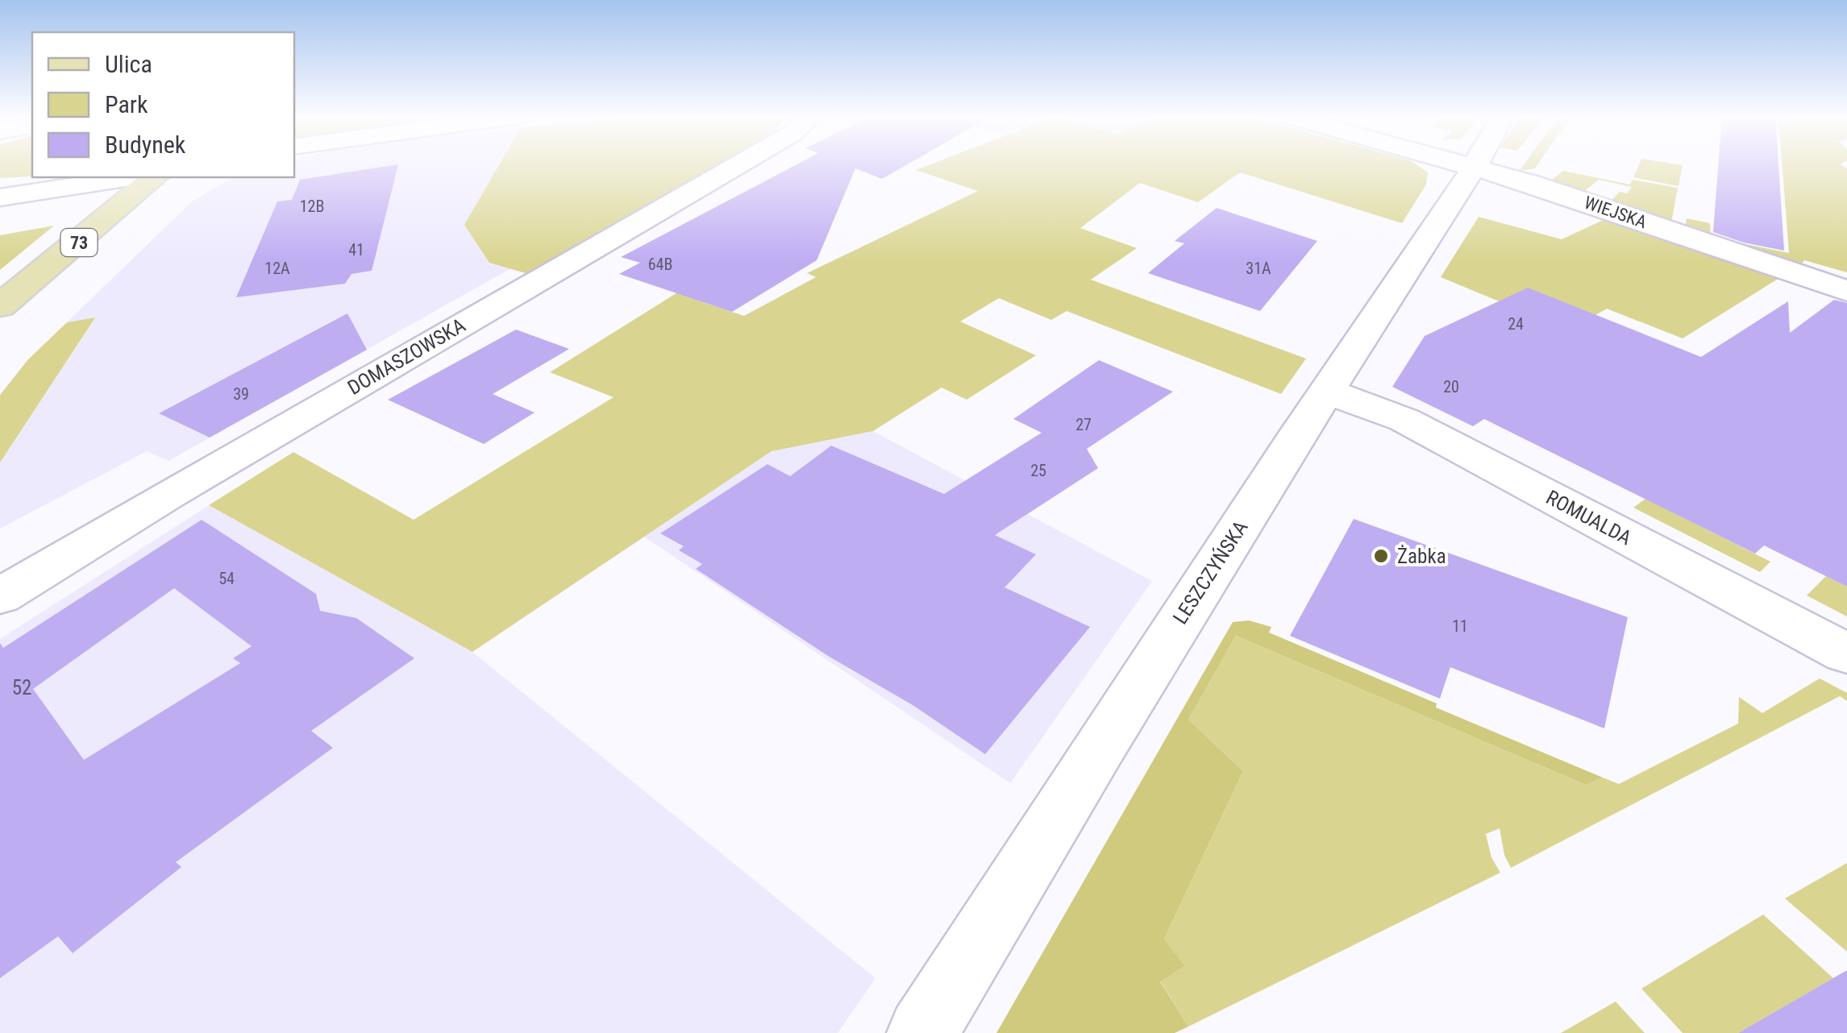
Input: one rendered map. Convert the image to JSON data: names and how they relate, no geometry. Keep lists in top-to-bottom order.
{
  "streets": {
    "main road": ["73"],
    "street": [
      "WIEJSKA",
      "DOMASZOWSKA",
      "ROMUALDA",
      "LESZCZYŃSKA"
    ]
  },
  "crossings": [
    ["WIEJSKA", "LESZCZYŃSKA"],
    ["ROMUALDA", "LESZCZYŃSKA"]
  ],
  "places": ["Żabka"],
  "house_numbers": [
    "12B",
    "41",
    "64B",
    "12A",
    "31A",
    "24",
    "20",
    "39",
    "27",
    "25",
    "54",
    "11",
    "52"
  ],
  "legend": ["Ulica", "Park", "Budynek"]
}
